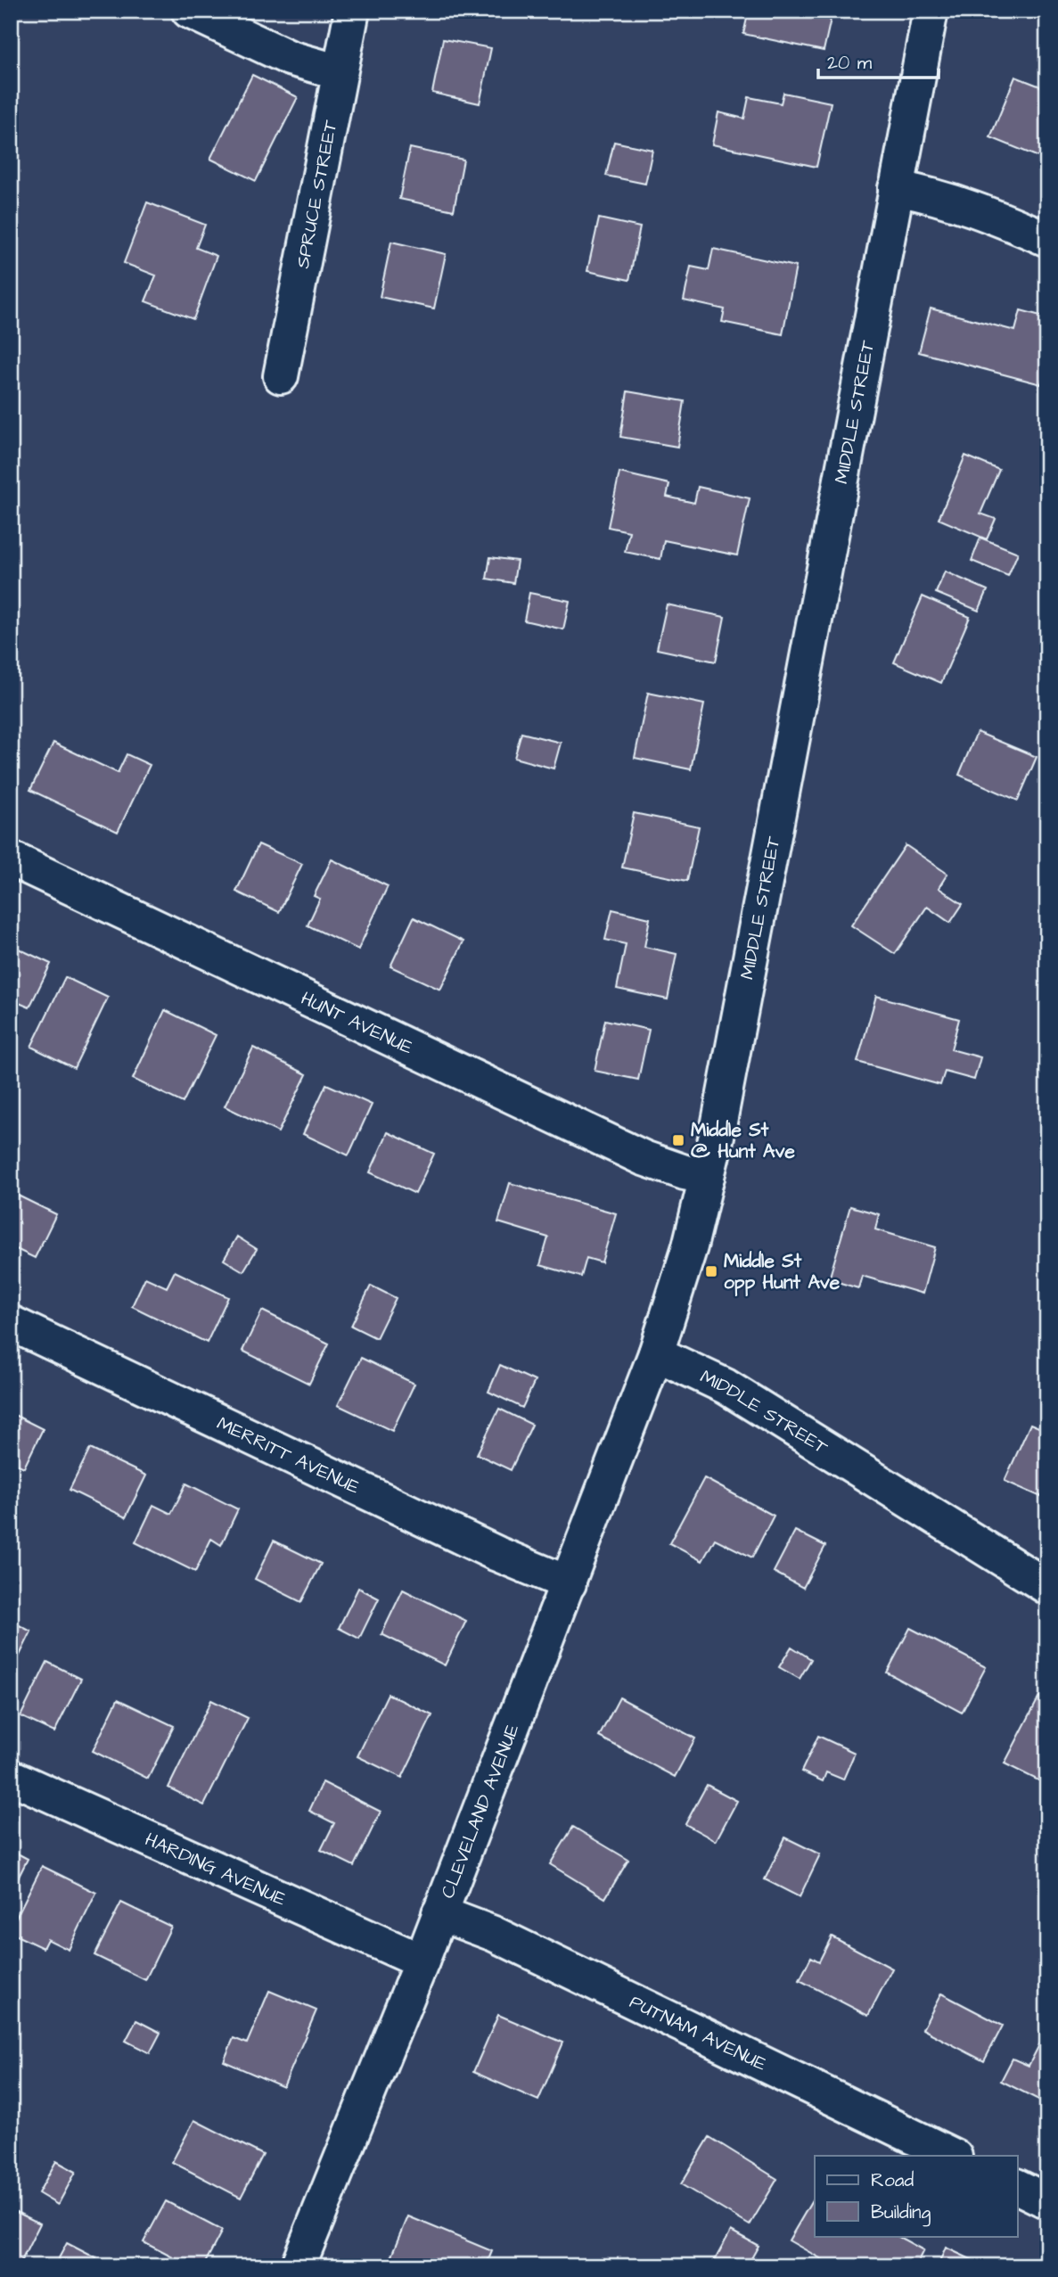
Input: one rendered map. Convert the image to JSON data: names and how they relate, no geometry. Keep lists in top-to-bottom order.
{
  "streets": {
    "street": [
      "SPRUCE STREET",
      "MIDDLE STREET",
      "HUNT AVENUE",
      "MERRITT AVENUE",
      "CLEVELAND AVENUE",
      "HARDING AVENUE",
      "PUTNAM AVENUE"
    ]
  },
  "crossings": [
    ["MIDDLE STREET", "HUNT AVENUE"],
    ["MIDDLE STREET", "CLEVELAND AVENUE"],
    ["MERRITT AVENUE", "CLEVELAND AVENUE"],
    ["CLEVELAND AVENUE", "HARDING AVENUE"],
    ["CLEVELAND AVENUE", "PUTNAM AVENUE"]
  ],
  "places": {
    "transit": ["Middle St @ Hunt Ave", "Middle St opp Hunt Ave"]
  },
  "legend": ["Road", "Building"],
  "scale_bar": "20 m"
}
